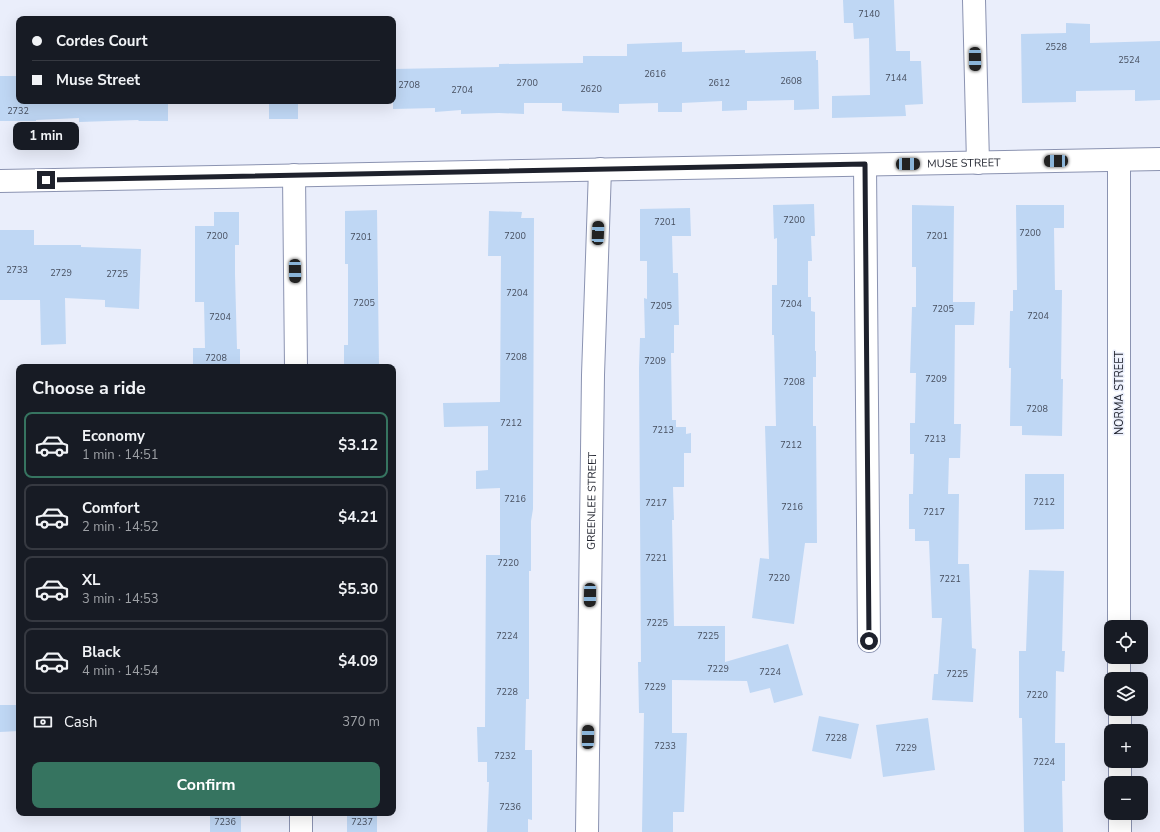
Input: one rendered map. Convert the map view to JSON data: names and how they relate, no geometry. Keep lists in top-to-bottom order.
{
  "streets": {
    "street": ["MUSE STREET", "NORMA STREET", "GREENLEE STREET"]
  },
  "crossings": [
    ["MUSE STREET", "NORMA STREET"],
    ["MUSE STREET", "GREENLEE STREET"]
  ],
  "house_numbers": [
    "7140",
    "2528",
    "2524",
    "2616",
    "7144",
    "2608",
    "2700",
    "2612",
    "2708",
    "2620",
    "2704",
    "2732",
    "7200",
    "7201",
    "7200",
    "7200",
    "7200",
    "7201",
    "7201",
    "2733",
    "2729",
    "2725",
    "7204",
    "7205",
    "7204",
    "7205",
    "7205",
    "7204",
    "7204",
    "7208",
    "7208",
    "7209",
    "7209",
    "7208",
    "7208",
    "7212",
    "7213",
    "7213",
    "7212",
    "7216",
    "7212",
    "7217",
    "7216",
    "7217",
    "7221",
    "7220",
    "7220",
    "7221",
    "7225",
    "7224",
    "7225",
    "7229",
    "7224",
    "7225",
    "7229",
    "7228",
    "7220",
    "7228",
    "7233",
    "7229",
    "7232",
    "7224",
    "7236",
    "7236",
    "7237"
  ],
  "page": {
    "banner": ["Cordes Court", "Muse Street"],
    "bubble": "1 min",
    "heading": "Choose a ride",
    "list": [
      {
        "name": "Economy",
        "note": "1 min · 14:51",
        "value": "$3.12"
      },
      {
        "name": "Comfort",
        "note": "2 min · 14:52",
        "value": "$4.21"
      },
      {
        "name": "XL",
        "note": "3 min · 14:53",
        "value": "$5.30"
      },
      {
        "name": "Black",
        "note": "4 min · 14:54",
        "value": "$4.09"
      }
    ],
    "map_buttons": ["+", "−"],
    "pay": ["Cash", "370 m"],
    "buttons": "Confirm"
  }
}
